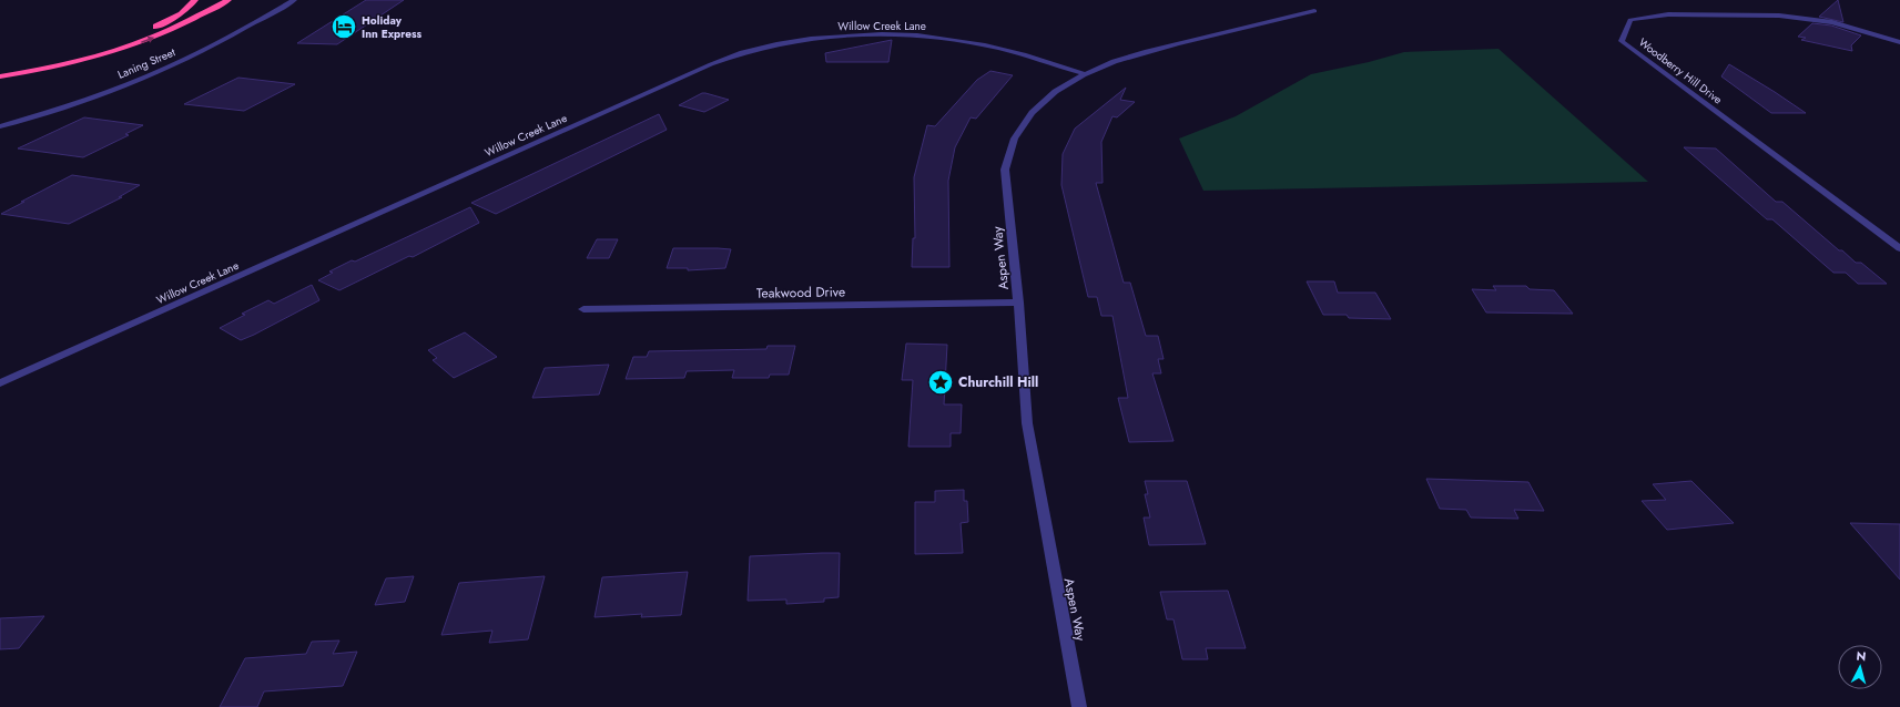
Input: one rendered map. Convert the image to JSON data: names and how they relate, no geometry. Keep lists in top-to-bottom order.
{
  "streets": {
    "street": [
      "Willow Creek Lane",
      "Laning Street",
      "Woodberry Hill Drive",
      "Aspen Way",
      "Teakwood Drive"
    ]
  },
  "crossings": [
    ["Willow Creek Lane", "Aspen Way"],
    ["Aspen Way", "Teakwood Drive"]
  ],
  "places": {
    "hotel": ["Holiday Inn Express"],
    "place": ["Churchill Hill"]
  },
  "north": "top"
}
